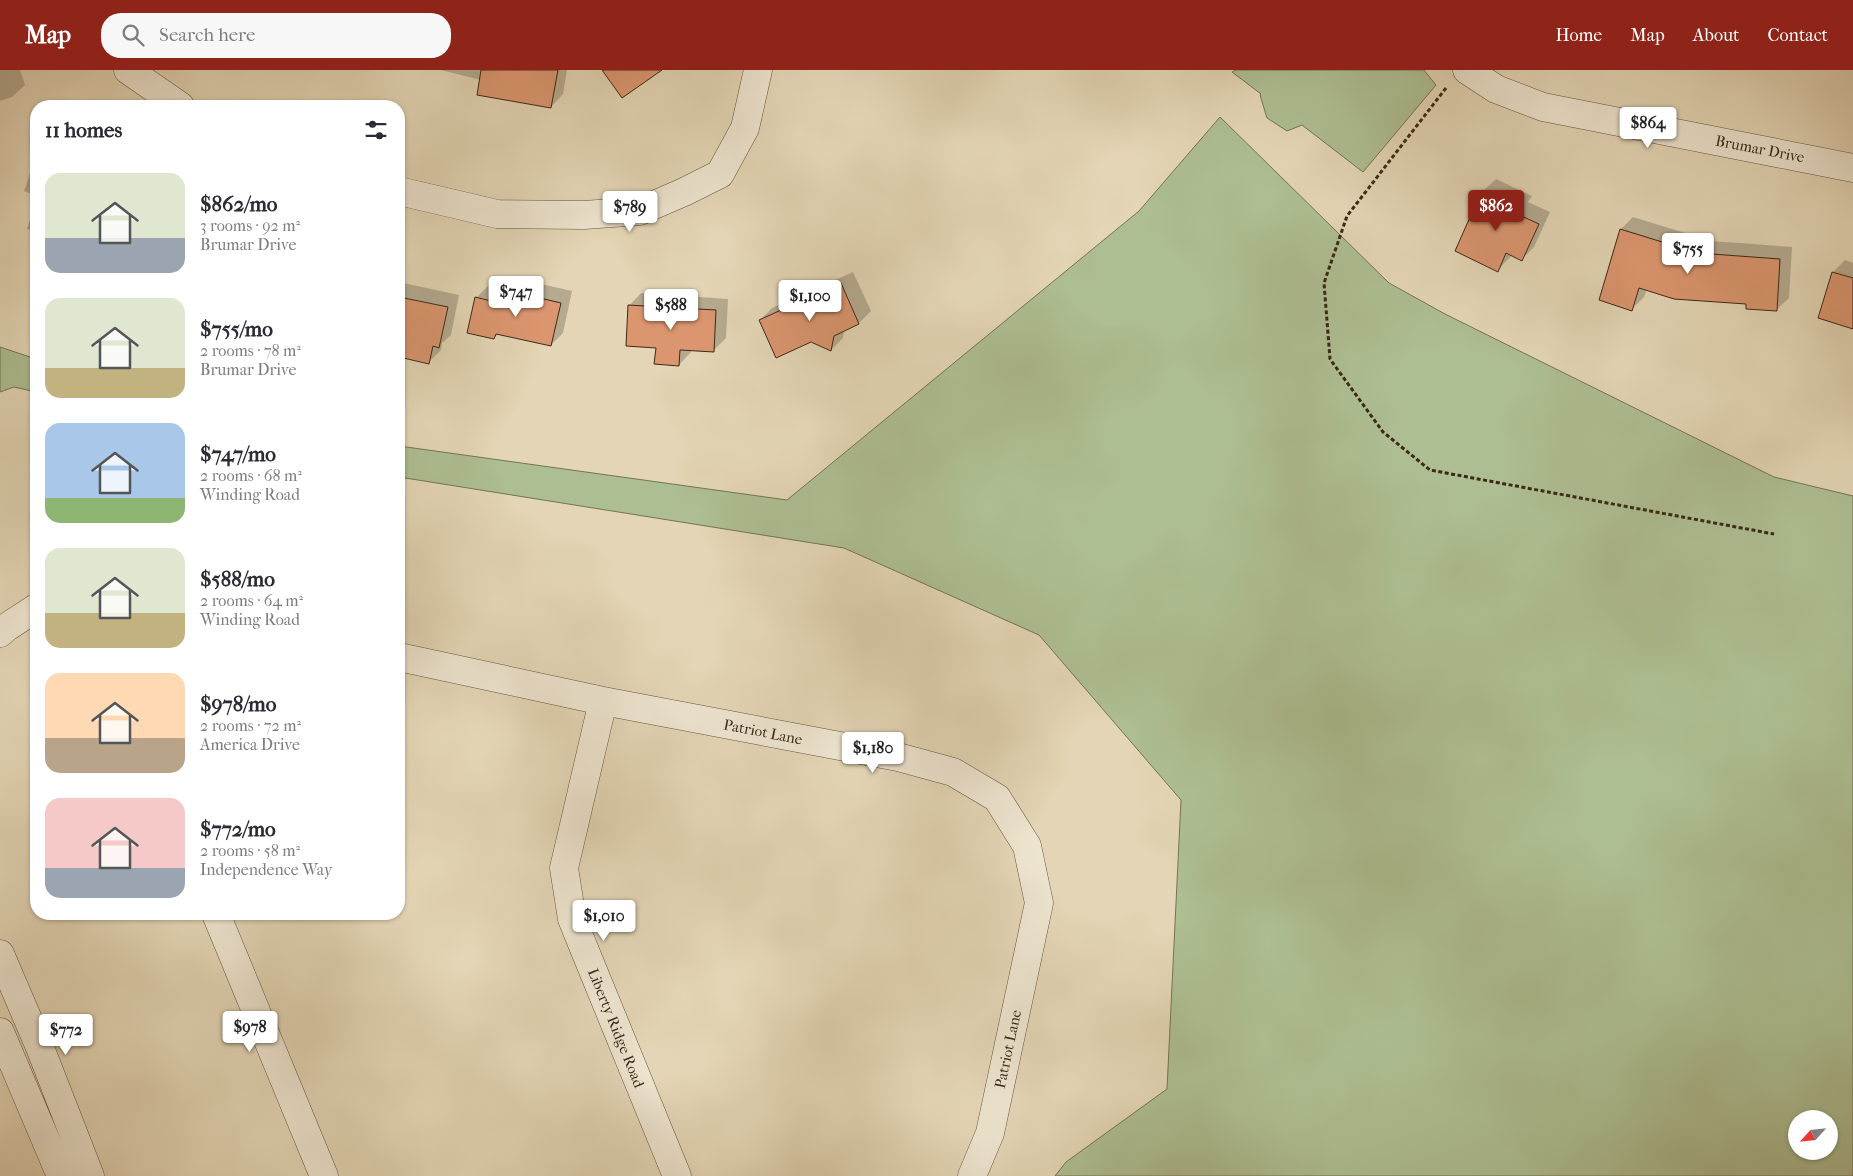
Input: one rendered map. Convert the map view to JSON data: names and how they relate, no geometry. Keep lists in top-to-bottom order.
{
  "streets": {
    "street": ["Brumar Drive", "Patriot Lane", "Liberty Ridge Road"]
  },
  "crossings": [
    ["Patriot Lane", "Liberty Ridge Road"]
  ],
  "north": "bottom left",
  "page": {
    "header": "Map",
    "search": "Search here",
    "nav": [
      "Home",
      "Map",
      "About",
      "Contact"
    ],
    "heading": "11 homes",
    "price": [
      "$864",
      "$862",
      "$789",
      "$755",
      "$747",
      "$1,100",
      "$588",
      "$1,180",
      "$1,010",
      "$978",
      "$772"
    ],
    "list": [
      {
        "name": "$862/mo",
        "note": "3 rooms · 92 m² · Brumar Drive"
      },
      {
        "name": "$755/mo",
        "note": "2 rooms · 78 m² · Brumar Drive"
      },
      {
        "name": "$747/mo",
        "note": "2 rooms · 68 m² · Winding Road"
      },
      {
        "name": "$588/mo",
        "note": "2 rooms · 64 m² · Winding Road"
      },
      {
        "name": "$978/mo",
        "note": "2 rooms · 72 m² · America Drive"
      },
      {
        "name": "$772/mo",
        "note": "2 rooms · 58 m² · Independence Way"
      }
    ]
  }
}
